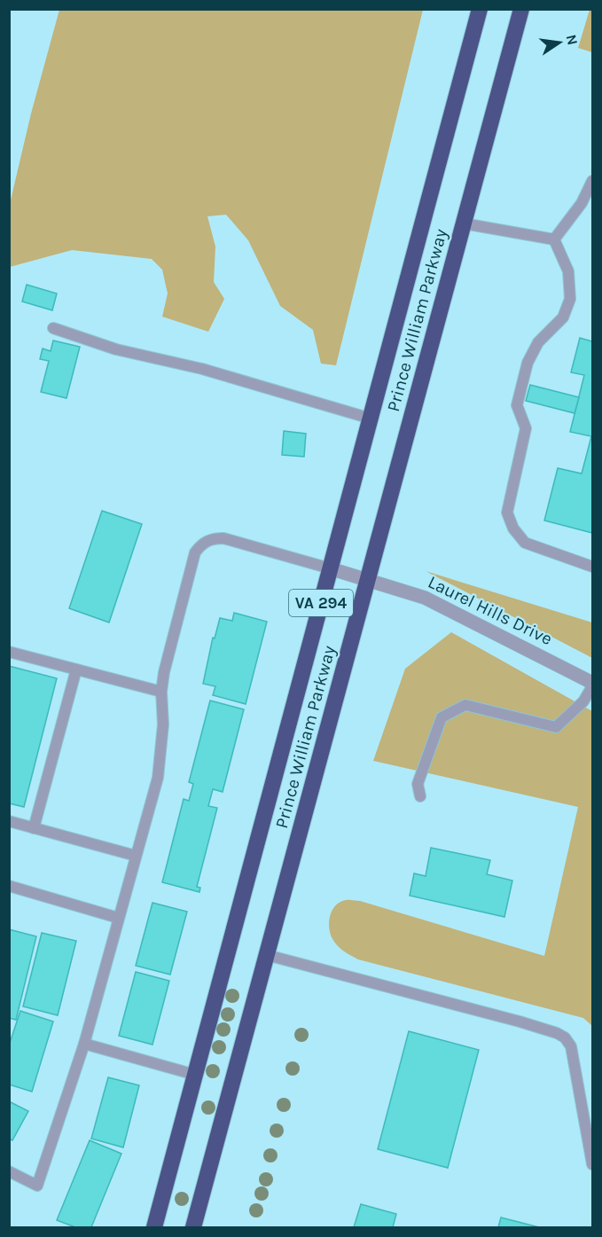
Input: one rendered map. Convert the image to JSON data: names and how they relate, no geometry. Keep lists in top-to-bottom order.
{
  "streets": {
    "highway": ["Prince William Parkway", "VA 294"],
    "street": ["Laurel Hills Drive"]
  },
  "crossings": [
    ["Prince William Parkway", "Laurel Hills Drive"]
  ],
  "north": "right"
}
